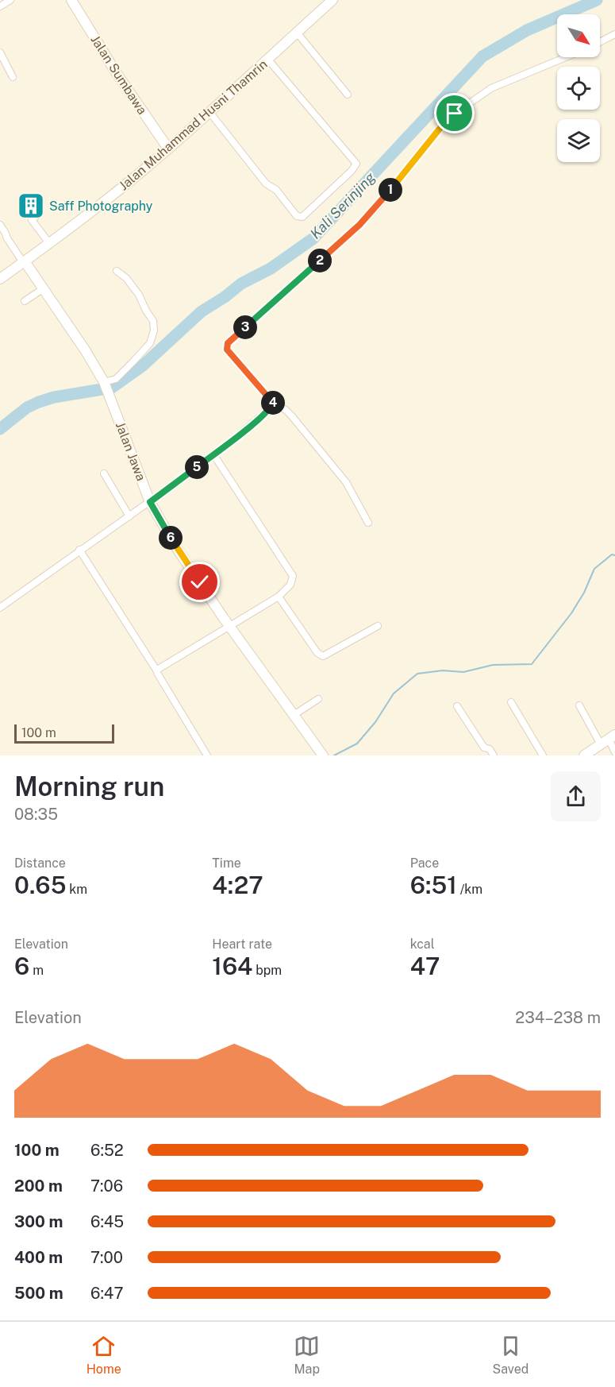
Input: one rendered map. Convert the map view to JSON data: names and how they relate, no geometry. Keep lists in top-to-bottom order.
{
  "streets": {
    "street": ["Jalan Sumbawa", "Jalan Muhammad Husni Thamrin", "Jalan Jawa"]
  },
  "crossings": [
    ["Jalan Sumbawa", "Jalan Muhammad Husni Thamrin"],
    ["Jalan Muhammad Husni Thamrin", "Jalan Jawa"]
  ],
  "water": ["Kali Serinjing"],
  "places": {
    "building": ["Saff Photography"]
  },
  "scale_bar": "100 m",
  "north": "bottom right",
  "page": {
    "pins": [
      "1",
      "2",
      "3",
      "4",
      "5",
      "6"
    ],
    "scale": "100 m",
    "heading": ["Morning run", "08:35"],
    "stats": [
      ["Distance", "0.65 km"],
      ["Time", "4:27"],
      ["Pace", "6:51 /km"],
      ["Elevation", "6 m"],
      ["Heart rate", "164 bpm"],
      ["kcal", "47"]
    ],
    "chart": ["Elevation", "234–238 m"],
    "list": [
      {
        "name": "100 m",
        "note": "6:52"
      },
      {
        "name": "200 m",
        "note": "7:06"
      },
      {
        "name": "300 m",
        "note": "6:45"
      },
      {
        "name": "400 m",
        "note": "7:00"
      },
      {
        "name": "500 m",
        "note": "6:47"
      }
    ],
    "tabs": ["Home", "Map", "Saved"]
  }
}
